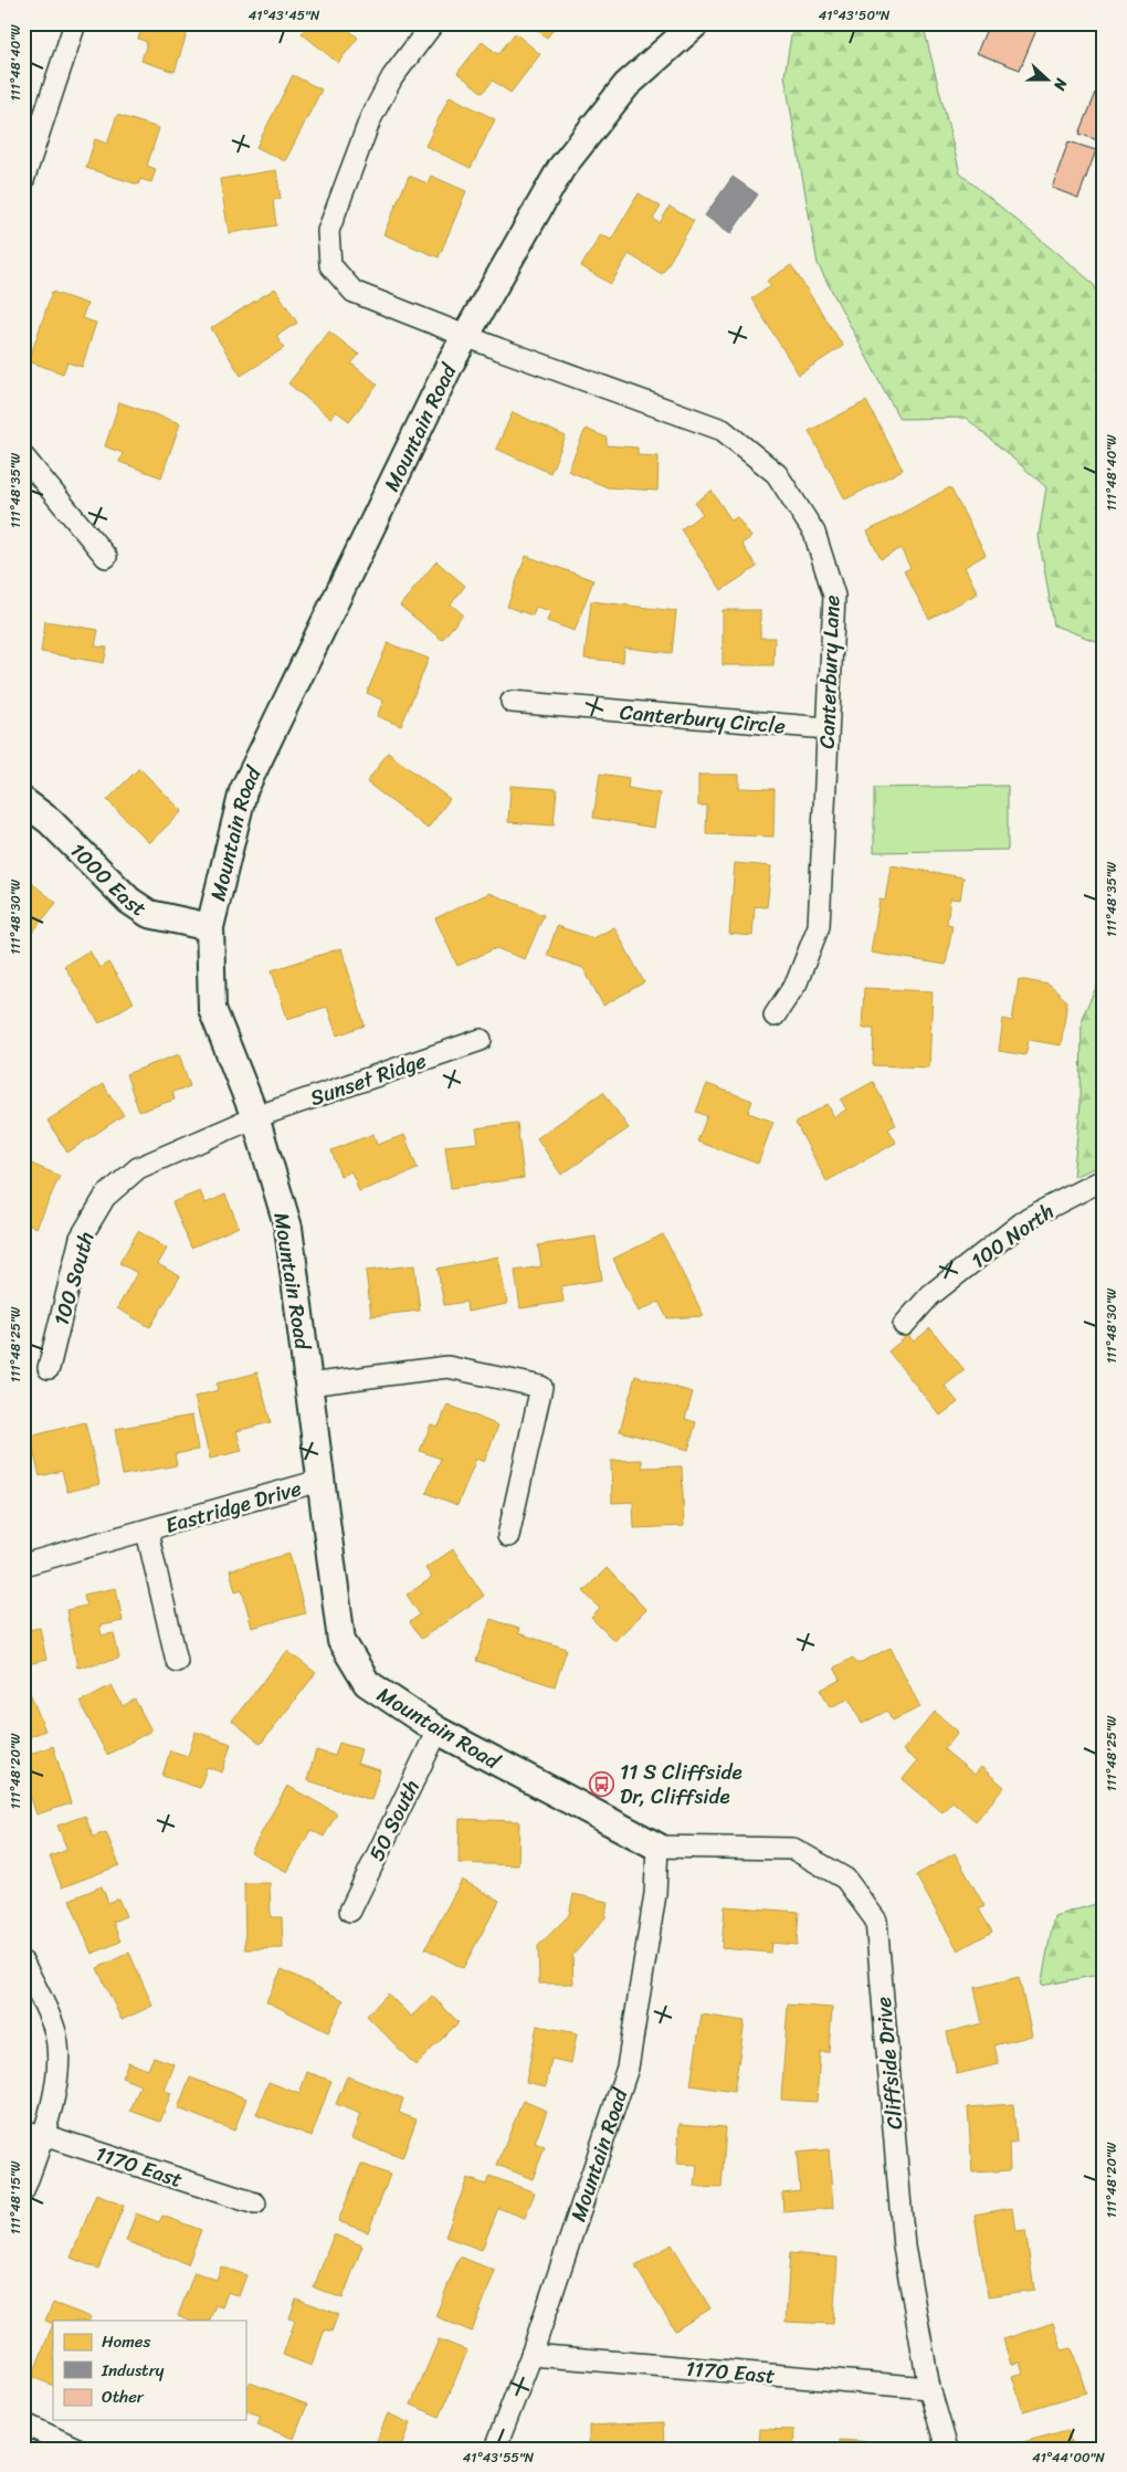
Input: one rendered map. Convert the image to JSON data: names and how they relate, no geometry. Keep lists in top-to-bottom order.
{
  "streets": {
    "street": [
      "Mountain Road",
      "Canterbury Lane",
      "Canterbury Circle",
      "1000 East",
      "Sunset Ridge",
      "100 North",
      "100 South",
      "Eastridge Drive",
      "50 South",
      "Cliffside Drive",
      "1170 East"
    ]
  },
  "crossings": [
    ["Mountain Road", "Canterbury Lane"],
    ["Mountain Road", "1000 East"],
    ["Mountain Road", "Sunset Ridge"],
    ["Mountain Road", "100 South"],
    ["Mountain Road", "Eastridge Drive"],
    ["Mountain Road", "50 South"],
    ["Mountain Road", "Cliffside Drive"],
    ["Mountain Road", "1170 East"],
    ["Canterbury Lane", "Canterbury Circle"],
    ["Sunset Ridge", "100 South"],
    ["Cliffside Drive", "1170 East"]
  ],
  "places": {
    "bus stop": ["11 S Cliffside Dr, Cliffside"]
  },
  "legend": ["Homes", "Industry", "Other"],
  "north": "right",
  "coordinates": [
    "41°43'45\"N",
    "41°43'50\"N",
    "111°48'40\"W",
    "111°48'35\"W",
    "111°48'30\"W",
    "111°48'25\"W",
    "111°48'20\"W",
    "111°48'15\"W",
    "41°43'55\"N",
    "41°44'00\"N"
  ]
}
